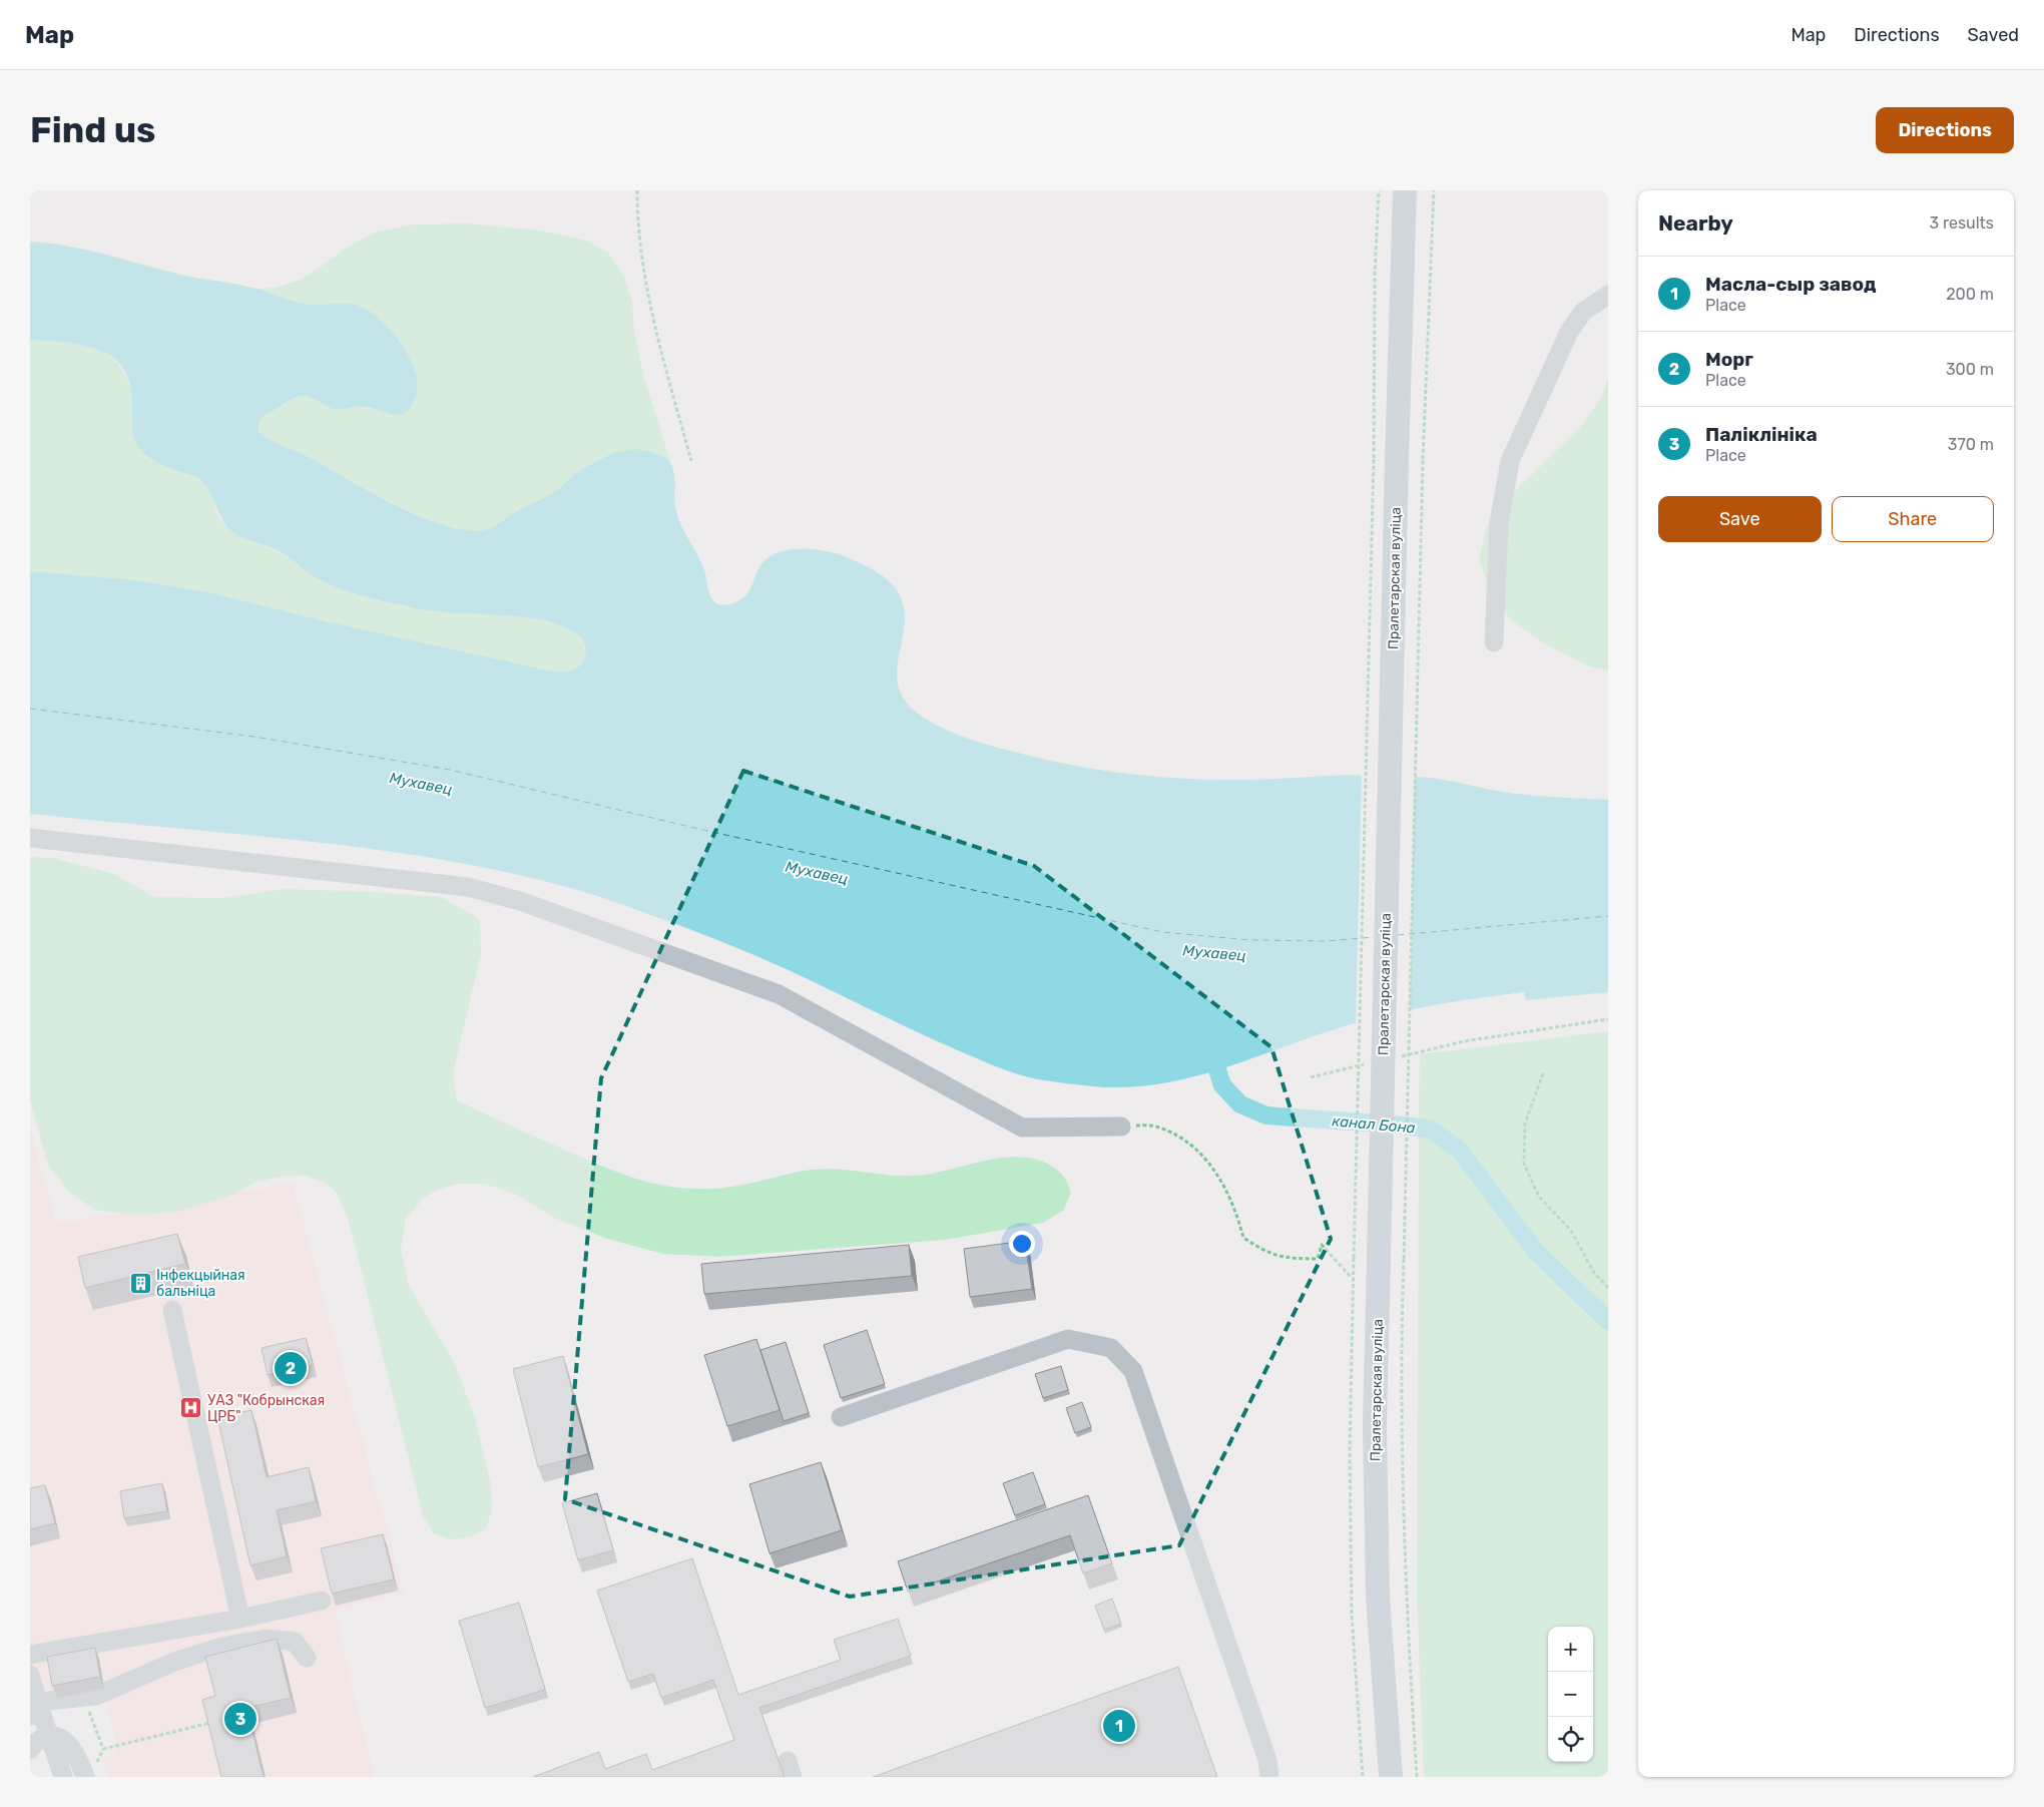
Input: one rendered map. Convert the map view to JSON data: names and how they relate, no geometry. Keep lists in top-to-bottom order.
{
  "streets": {
    "main road": ["Пралетарская вуліца"]
  },
  "water": ["Мухавец", "канал Бона"],
  "places": {
    "building": ["Інфекцыйная бальніца"],
    "hospital": ["УАЗ \"Кобрынская ЦРБ\""]
  },
  "page": {
    "header": "Map",
    "nav": ["Map", "Directions", "Saved"],
    "buttons": [
      "Directions",
      ["Save", "Share"]
    ],
    "title": "Find us",
    "heading": ["Nearby", "3 results"],
    "list": [
      {
        "mark": "1",
        "name": "Масла-сыр завод",
        "note": "Place",
        "value": "200 m"
      },
      {
        "mark": "2",
        "name": "Морг",
        "note": "Place",
        "value": "300 m"
      },
      {
        "mark": "3",
        "name": "Паліклініка",
        "note": "Place",
        "value": "370 m"
      }
    ],
    "pins": ["2", "3", "1"],
    "map_buttons": ["+", "−"]
  }
}
